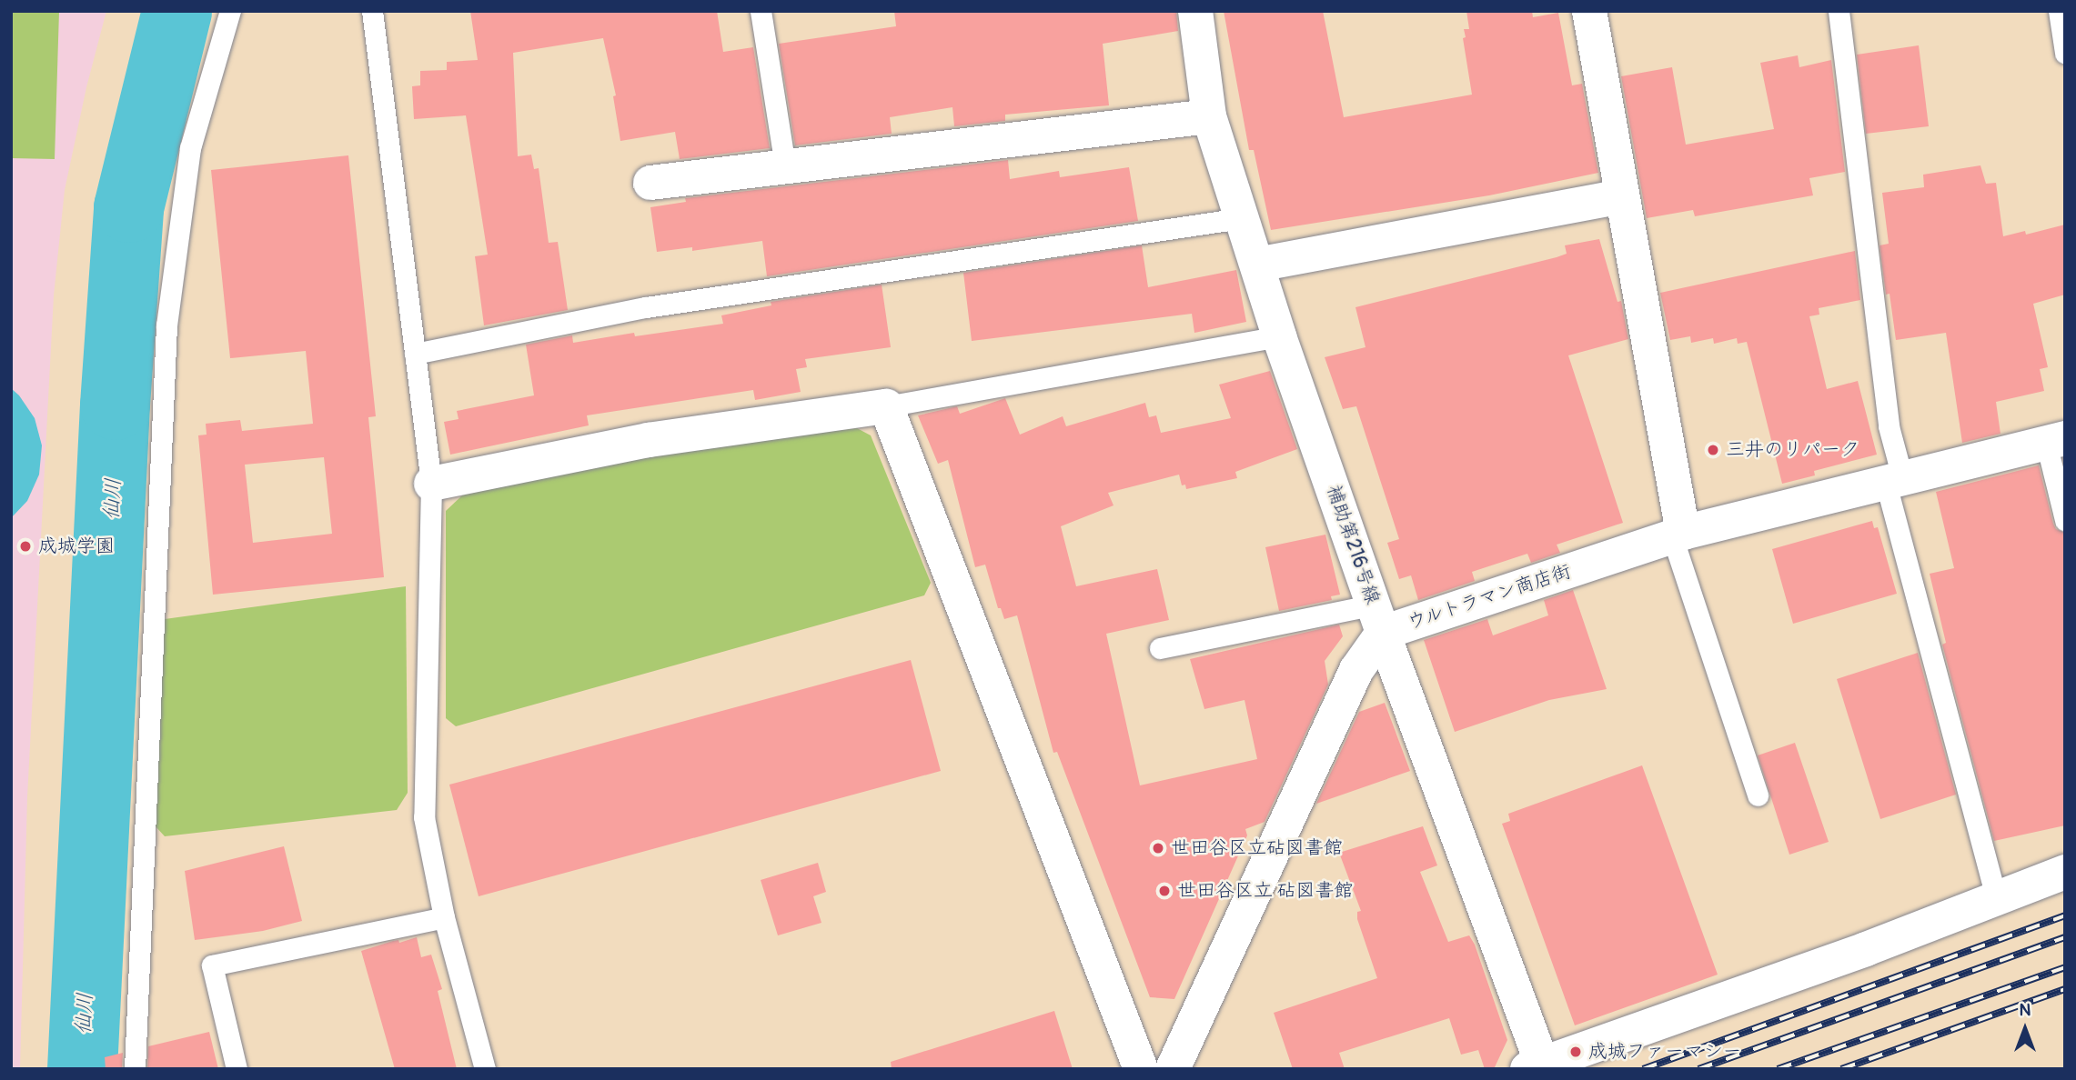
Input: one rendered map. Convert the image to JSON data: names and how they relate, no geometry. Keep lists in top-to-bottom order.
{
  "streets": {
    "street": ["補助第216号線", "ウルトラマン商店街"]
  },
  "crossings": [
    ["補助第216号線", "ウルトラマン商店街"]
  ],
  "water": ["仙川"],
  "places": [
    "三井のリパーク",
    "成城学園",
    "世田谷区立砧図書館",
    "世田谷区立 砧図書館",
    "成城ファーマシー"
  ],
  "north": "top"
}
